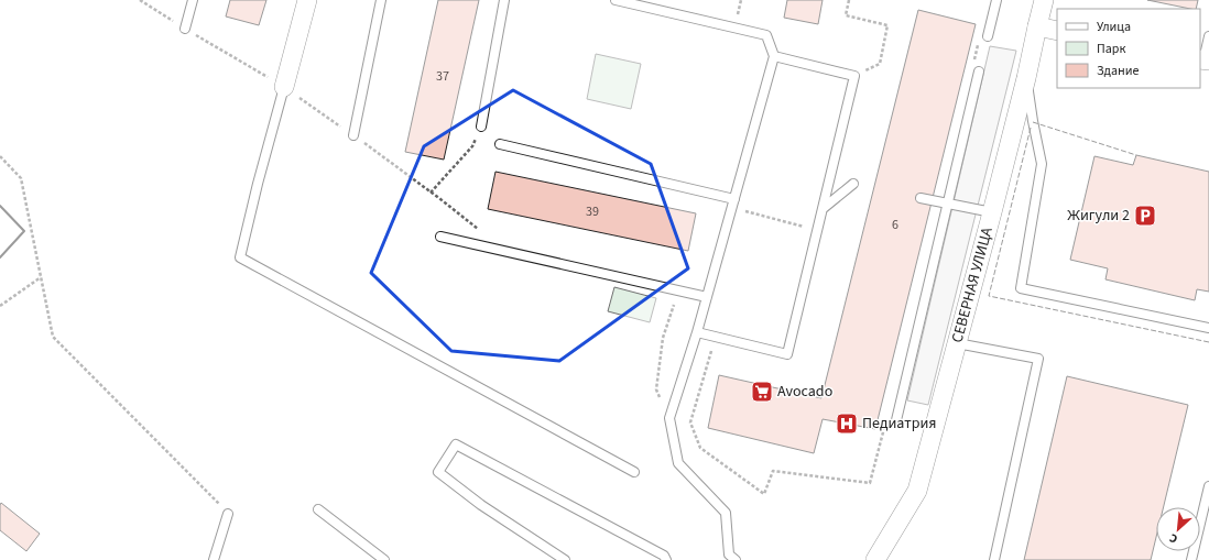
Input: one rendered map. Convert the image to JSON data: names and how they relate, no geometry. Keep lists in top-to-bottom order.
{
  "streets": {
    "street": ["СЕВЕРНАЯ УЛИЦА"]
  },
  "places": {
    "parking": ["Жигули 2"],
    "supermarket": ["Avocado"],
    "hospital": ["Педиатрия"]
  },
  "house_numbers": ["37", "39", "6"],
  "legend": ["Улица", "Парк", "Здание"],
  "north": "bottom left"
}
